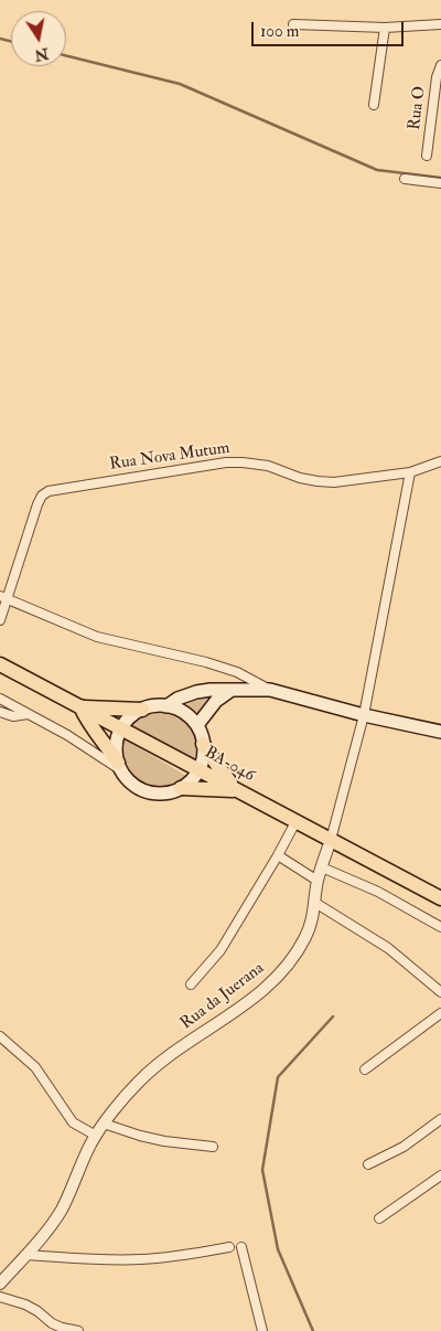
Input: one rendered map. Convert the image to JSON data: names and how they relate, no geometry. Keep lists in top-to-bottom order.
{
  "streets": {
    "main road": ["BA-046"],
    "street": ["Rua O", "Rua Nova Mutum", "Rua da Juerana"]
  },
  "crossings": [
    ["BA-046", "Rua da Juerana"]
  ],
  "scale_bar": "100 m",
  "north": "bottom"
}
